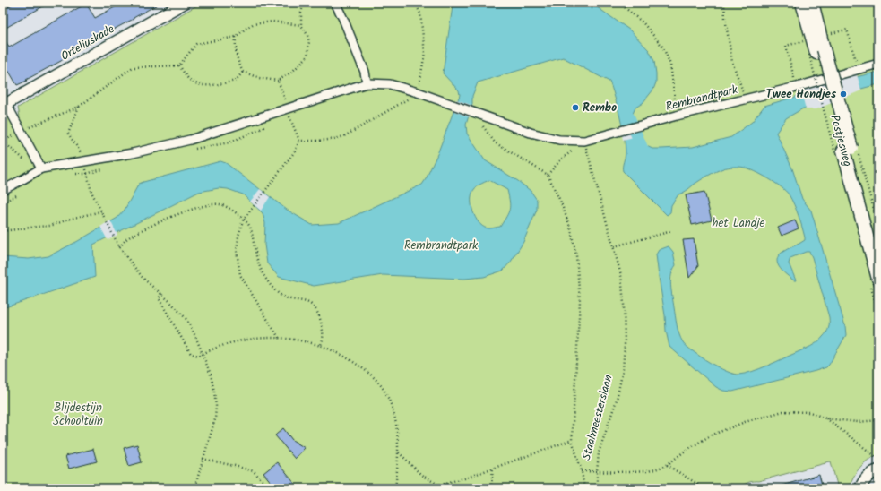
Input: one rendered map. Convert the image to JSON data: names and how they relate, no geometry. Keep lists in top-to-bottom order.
{
  "streets": {
    "street": ["Orteliuskade", "Rembrandtpark", "Postjesweg"],
    "path": ["Staalmeesterslaan"]
  },
  "crossings": [
    ["Rembrandtpark", "Staalmeesterslaan"]
  ],
  "parks": ["het Landje", "Rembrandtpark", "Blijdestijn Schooltuin"],
  "places": ["Twee Hondjes", "Rembo"]
}
